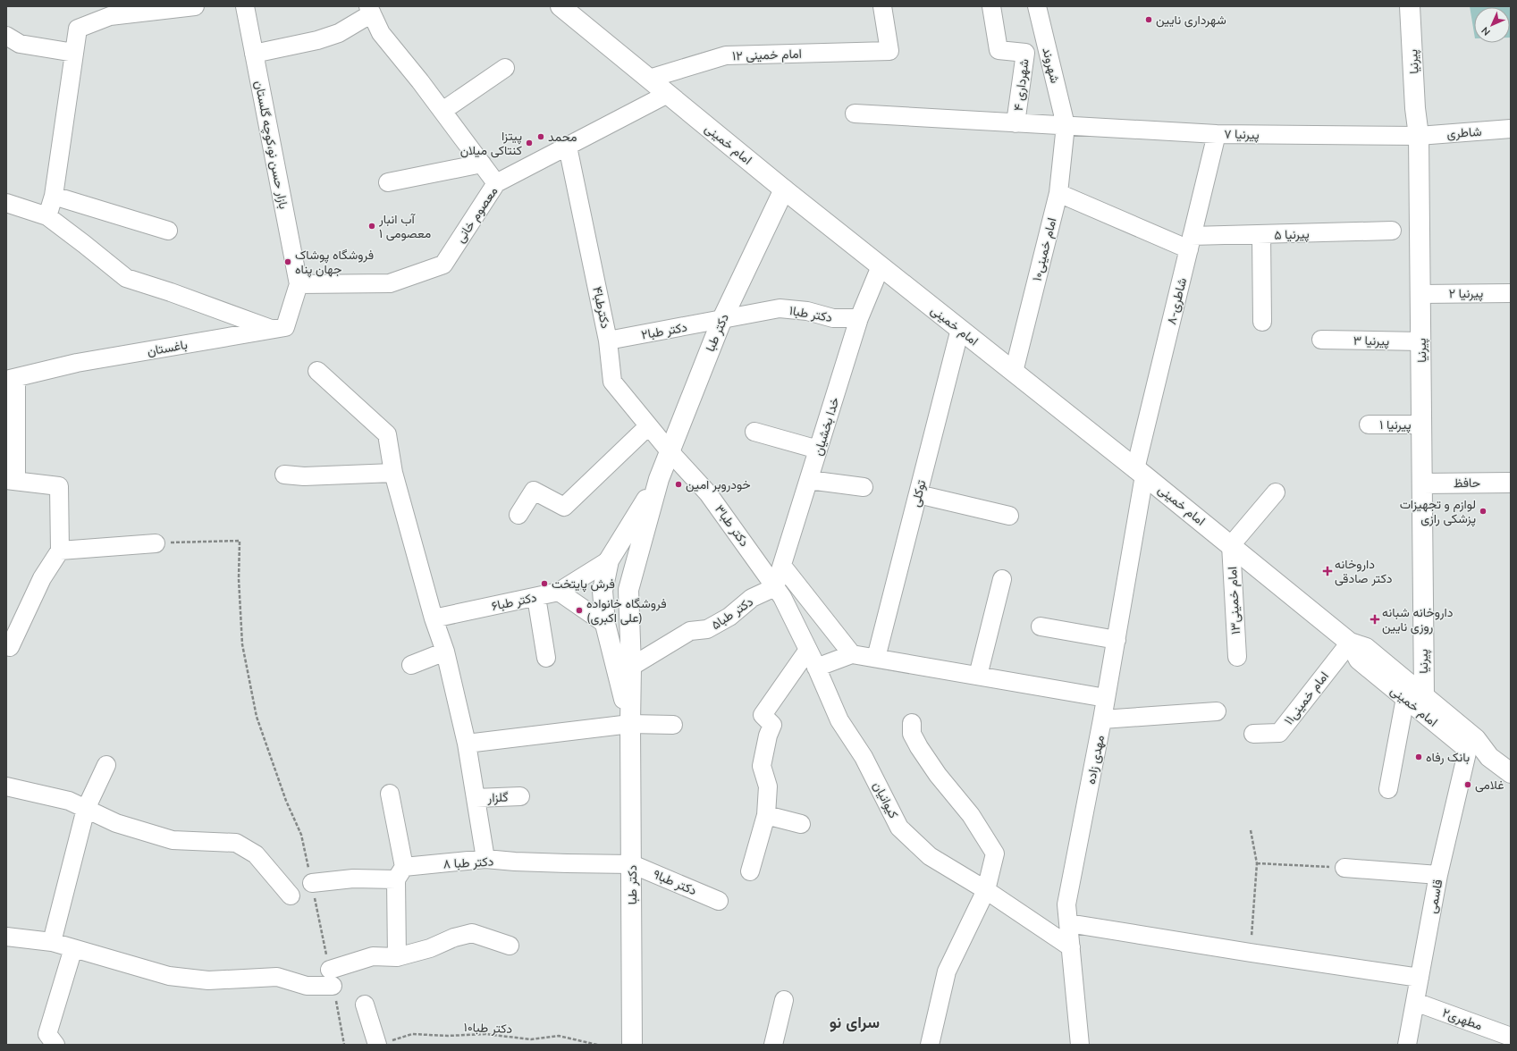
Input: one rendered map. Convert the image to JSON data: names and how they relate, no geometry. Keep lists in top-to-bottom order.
{
  "streets": {
    "main road": [
      "پیرنیا",
      "امام خمینی",
      "دکتر طبا",
      "حافظ"
    ],
    "street": [
      "امام خمینی ۱۲",
      "شهروند",
      "شهرداری ۴",
      "شاطری",
      "پیرنیا ۷",
      "بازار حسن نو،کوچه گلستان",
      "معصوم خانی",
      "پیرنیا ۵",
      "امام خمینی۱۰",
      "پیرنیا ۲",
      "۸-شاطری",
      "دکترطبا۴",
      "دکتر طبا۱",
      "دکتر طبا۲",
      "پیرنیا ۳",
      "باغستان",
      "پیرنیا ۱",
      "خدا بخشیان",
      "توکلی",
      "دکتر طبا۳",
      "امام خمینی۱۳",
      "دکتر طبا۶",
      "دکتر طبا۵",
      "امام خمینی۱۱",
      "مهدی زاده",
      "گلزار",
      "کیوانیان",
      "دکتر طبا ۸",
      "دکتر طبا۹",
      "قاسمی",
      "مطهری۲"
    ],
    "path": ["دکتر طبا۱۰"]
  },
  "crossings": [
    ["امام خمینی ۱۲", "امام خمینی"],
    ["پیرنیا", "شاطری"],
    ["پیرنیا", "پیرنیا ۷"],
    ["پیرنیا", "امام خمینی"],
    ["پیرنیا", "پیرنیا ۲"],
    ["پیرنیا", "پیرنیا ۳"],
    ["پیرنیا", "پیرنیا ۱"],
    ["پیرنیا", "حافظ"],
    ["شهروند", "پیرنیا ۷"],
    ["شهروند", "امام خمینی۱۰"],
    ["شهرداری ۴", "پیرنیا ۷"],
    ["شاطری", "پیرنیا ۷"],
    ["پیرنیا ۷", "امام خمینی۱۰"],
    ["پیرنیا ۷", "۸-شاطری"],
    ["امام خمینی", "معصوم خانی"],
    ["امام خمینی", "امام خمینی۱۰"],
    ["امام خمینی", "۸-شاطری"],
    ["امام خمینی", "دکتر طبا"],
    ["امام خمینی", "خدا بخشیان"],
    ["امام خمینی", "توکلی"],
    ["امام خمینی", "امام خمینی۱۳"],
    ["امام خمینی", "امام خمینی۱۱"],
    ["امام خمینی", "مهدی زاده"],
    ["امام خمینی", "قاسمی"],
    ["بازار حسن نو،کوچه گلستان", "معصوم خانی"],
    ["بازار حسن نو،کوچه گلستان", "باغستان"],
    ["معصوم خانی", "دکترطبا۴"],
    ["معصوم خانی", "باغستان"],
    ["پیرنیا ۵", "۸-شاطری"],
    ["۸-شاطری", "مهدی زاده"],
    ["دکترطبا۴", "دکتر طبا۲"],
    ["دکترطبا۴", "دکتر طبا"],
    ["دکترطبا۴", "دکتر طبا۳"],
    ["دکتر طبا۱", "دکتر طبا۲"],
    ["دکتر طبا۱", "دکتر طبا"],
    ["دکتر طبا۱", "خدا بخشیان"],
    ["دکتر طبا۲", "دکتر طبا"],
    ["دکتر طبا", "دکتر طبا۳"],
    ["دکتر طبا", "دکتر طبا۶"],
    ["دکتر طبا", "دکتر طبا۵"],
    ["دکتر طبا", "دکتر طبا ۸"],
    ["دکتر طبا", "دکتر طبا۹"],
    ["خدا بخشیان", "دکتر طبا۳"],
    ["خدا بخشیان", "دکتر طبا۵"],
    ["خدا بخشیان", "کیوانیان"],
    ["دکتر طبا۳", "دکتر طبا۵"],
    ["دکتر طبا۳", "کیوانیان"],
    ["دکتر طبا۵", "کیوانیان"],
    ["مهدی زاده", "کیوانیان"],
    ["دکتر طبا ۸", "دکتر طبا۹"],
    ["قاسمی", "مطهری۲"]
  ],
  "districts": ["سرای نو"],
  "places": {
    "other": [
      "شهرداری نایین",
      "محمد",
      "پیتزا کنتاکی میلان",
      "آب انبار معصومی ۱",
      "فروشگاه پوشاک جهان پناه",
      "خودروبر امین",
      "لوازم و تجهیزات پزشکی رازی",
      "فرش پایتخت",
      "فروشگاه خانواده (علی اکبری)",
      "بانک رفاه",
      "غلامی"
    ],
    "health": ["داروخانه دکتر صادقی", "داروخانه شبانه روزی نایین"]
  },
  "north": "bottom left"
}
